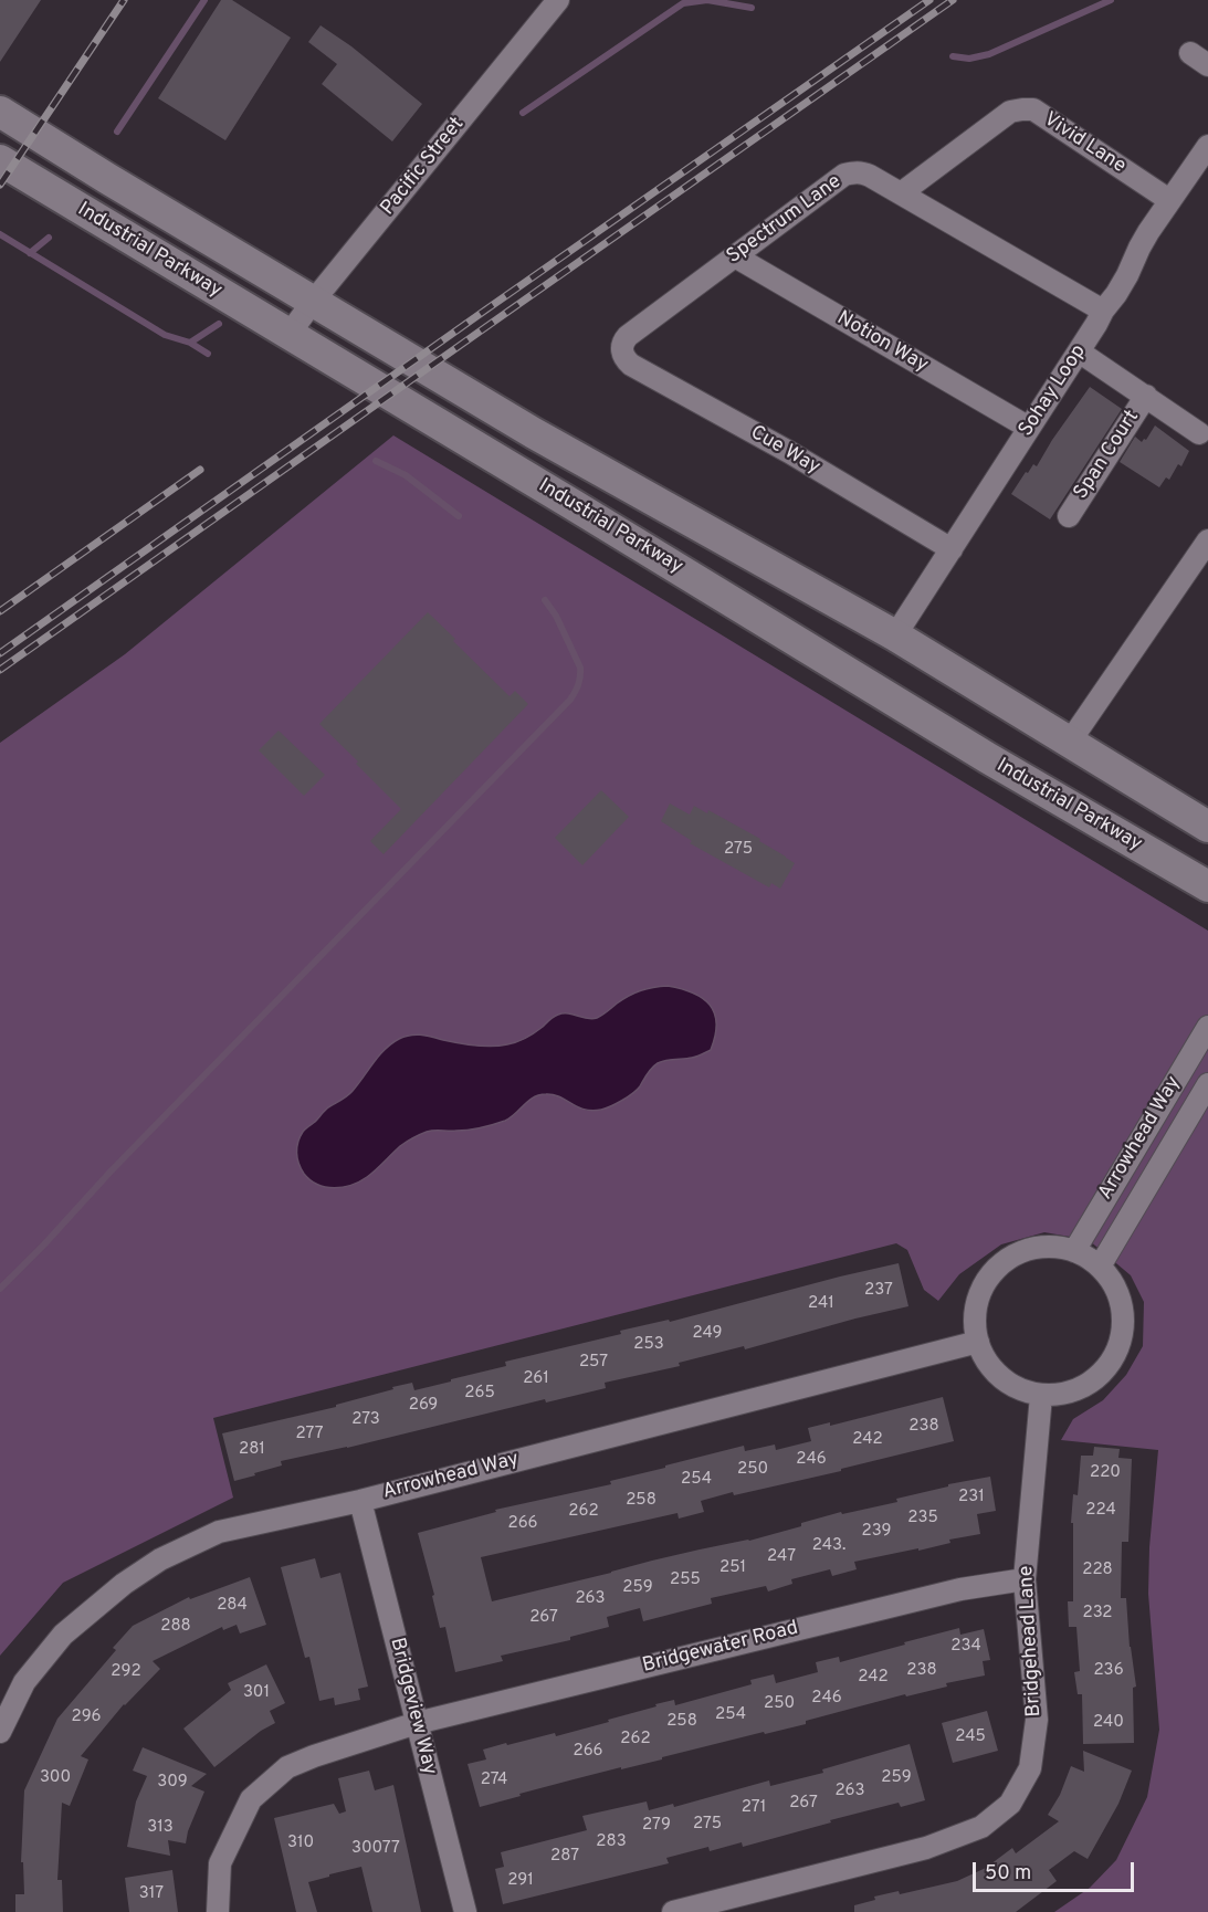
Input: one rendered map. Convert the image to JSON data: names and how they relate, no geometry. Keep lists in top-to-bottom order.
{
  "streets": {
    "main road": ["Industrial Parkway"],
    "street": [
      "Vivid Lane",
      "Pacific Street",
      "Spectrum Lane",
      "Notion Way",
      "Sohay Loop",
      "Cue Way",
      "Span Court",
      "Arrowhead Way",
      "Bridgehead Lane",
      "Bridgewater Road",
      "Bridgeview Way"
    ]
  },
  "crossings": [
    ["Vivid Lane", "Spectrum Lane"],
    ["Vivid Lane", "Sohay Loop"],
    ["Pacific Street", "Industrial Parkway"],
    ["Spectrum Lane", "Notion Way"],
    ["Spectrum Lane", "Sohay Loop"],
    ["Spectrum Lane", "Cue Way"],
    ["Industrial Parkway", "Sohay Loop"],
    ["Notion Way", "Sohay Loop"],
    ["Sohay Loop", "Cue Way"],
    ["Sohay Loop", "Span Court"],
    ["Arrowhead Way", "Bridgehead Lane"],
    ["Arrowhead Way", "Bridgeview Way"],
    ["Bridgehead Lane", "Bridgewater Road"],
    ["Bridgewater Road", "Bridgeview Way"]
  ],
  "house_numbers": [
    "275",
    "237",
    "241",
    "249",
    "253",
    "257",
    "261",
    "265",
    "269",
    "273",
    "238",
    "277",
    "242",
    "281",
    "246",
    "250",
    "220",
    "254",
    "231",
    "258",
    "224",
    "262",
    "235",
    "266",
    "239",
    "243.",
    "247",
    "251",
    "228",
    "255",
    "259",
    "263",
    "284",
    "232",
    "267",
    "288",
    "234",
    "238",
    "236",
    "292",
    "242",
    "301",
    "246",
    "250",
    "254",
    "296",
    "258",
    "240",
    "245",
    "262",
    "266",
    "300",
    "259",
    "274",
    "309",
    "263",
    "267",
    "271",
    "275",
    "279",
    "313",
    "283",
    "310",
    "30077",
    "287",
    "291",
    "317"
  ],
  "scale_bar": "50 m"
}
